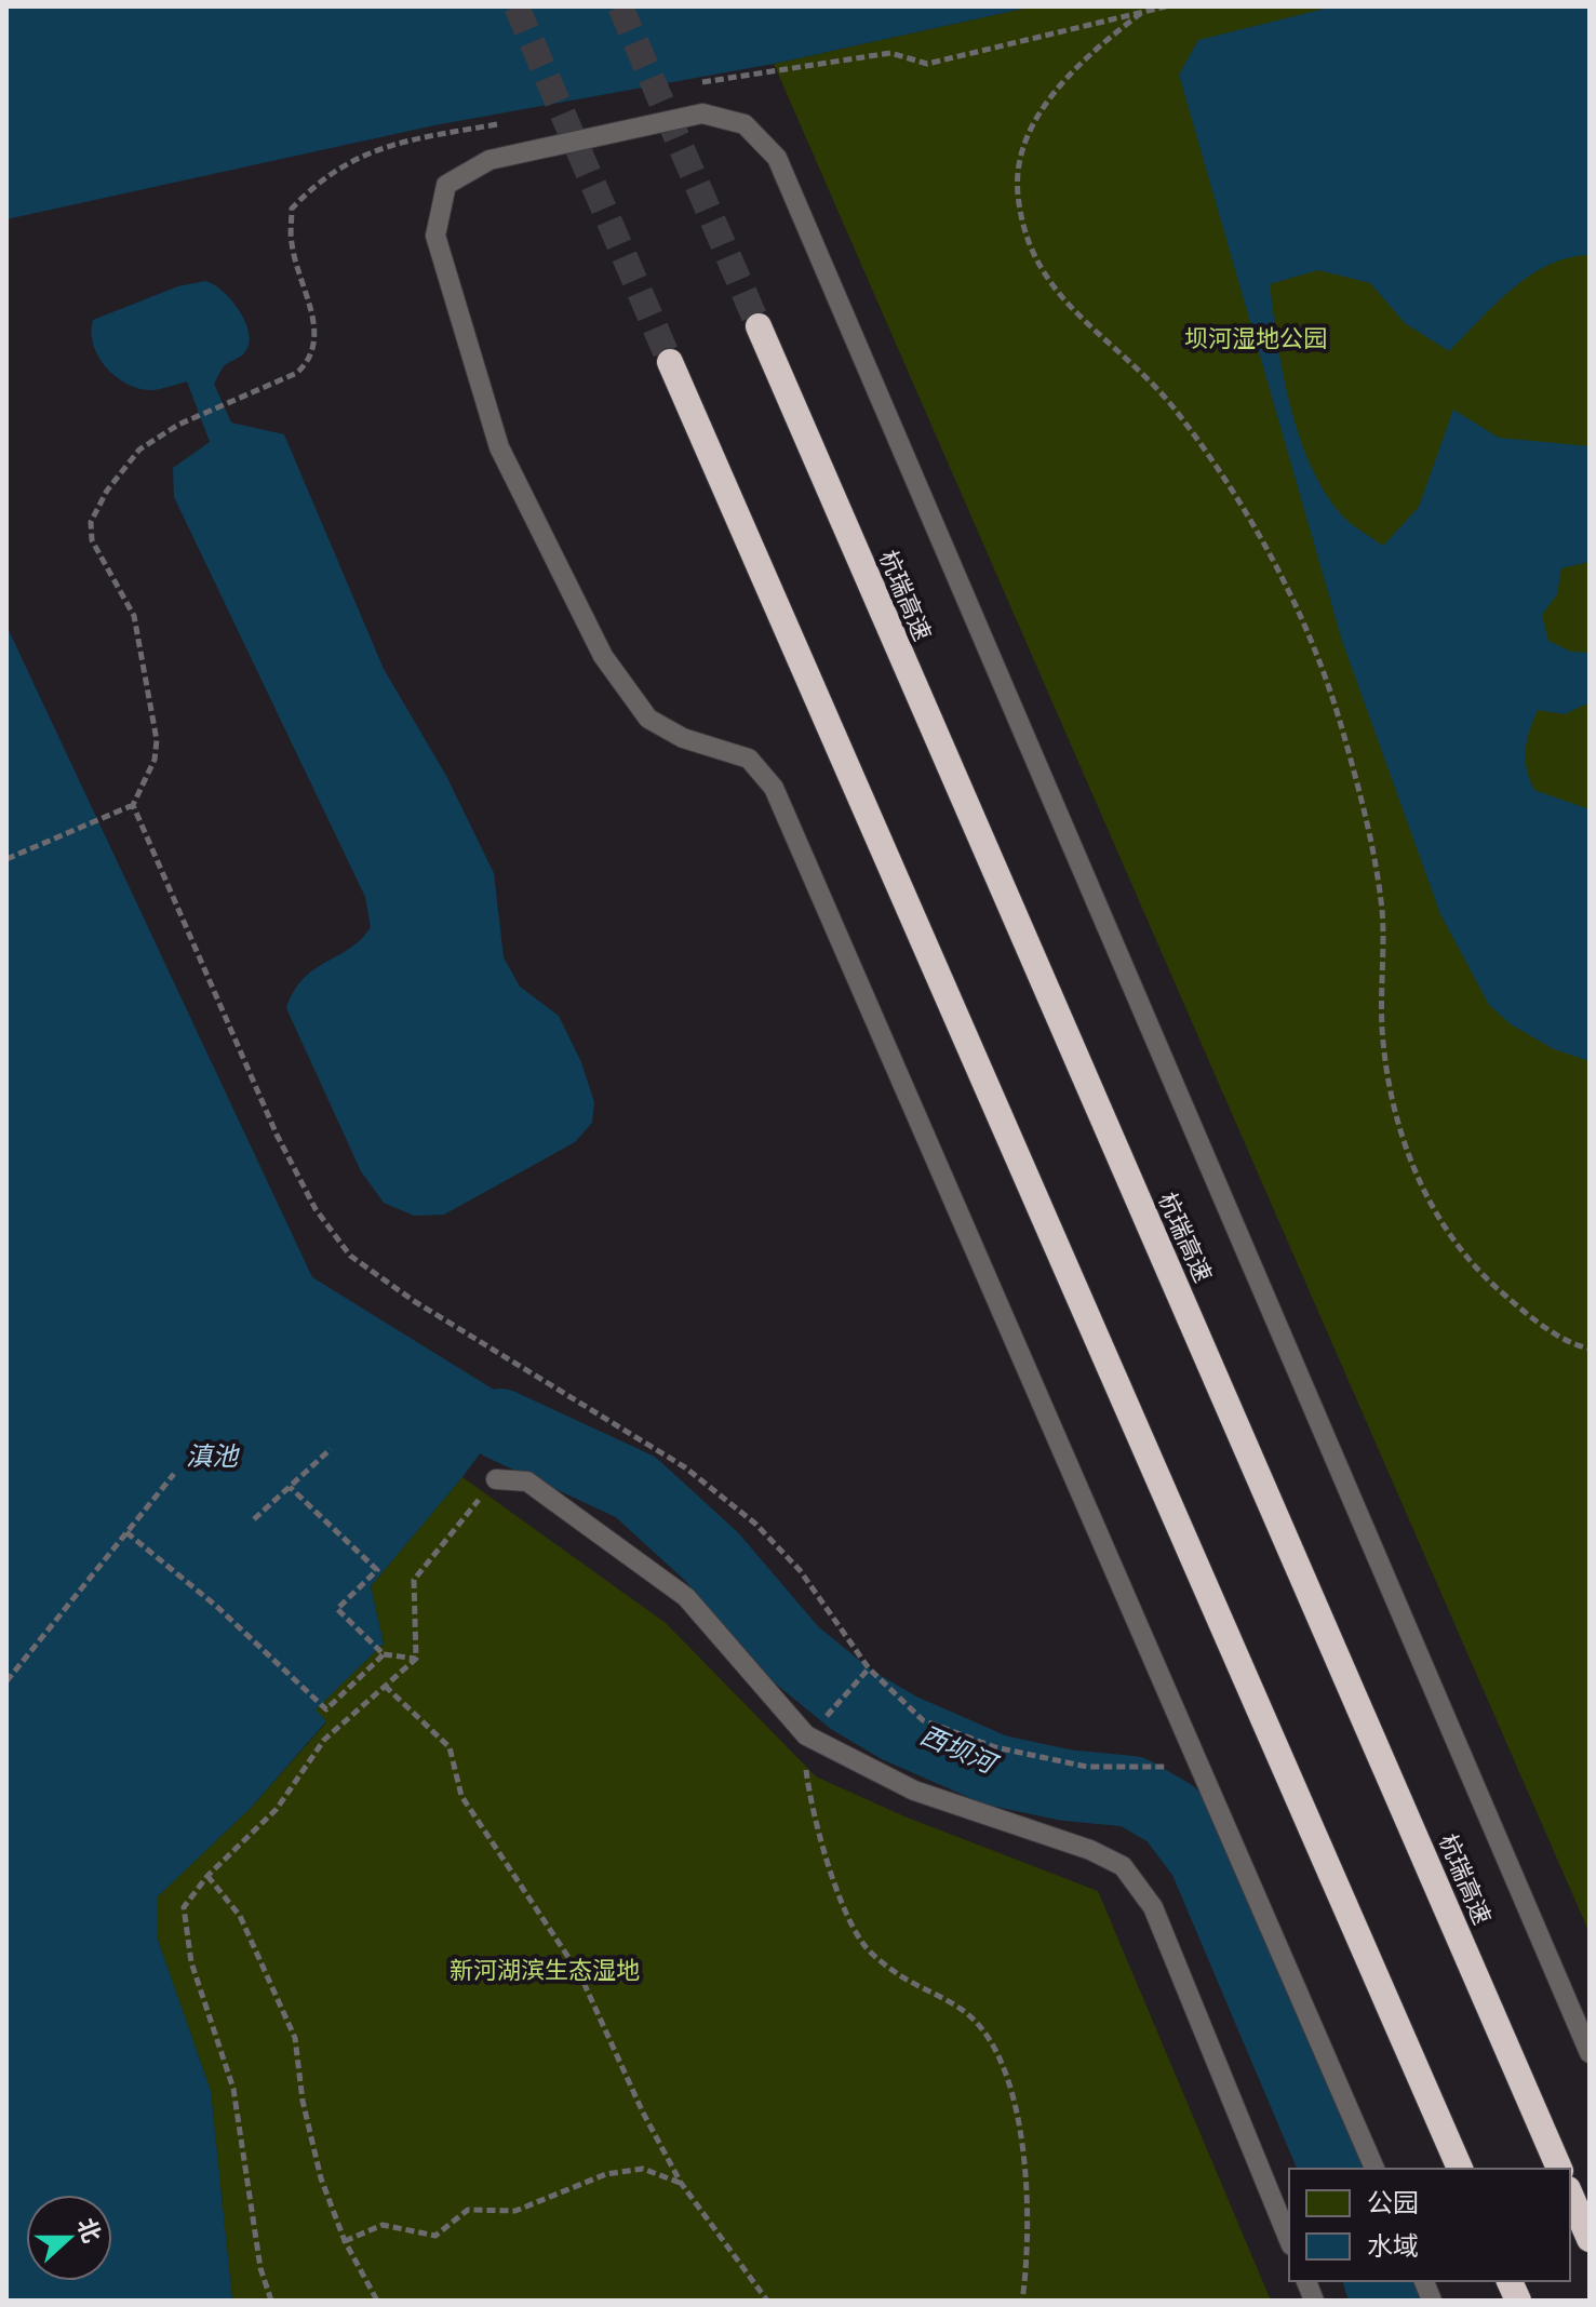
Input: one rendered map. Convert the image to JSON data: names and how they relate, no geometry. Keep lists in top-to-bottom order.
{
  "streets": {
    "highway": ["杭瑞高速"]
  },
  "water": ["滇池", "西坝河"],
  "parks": ["坝河湿地公园", "新河湖滨生态湿地"],
  "legend": ["公园", "水域"],
  "north": "right"
}
